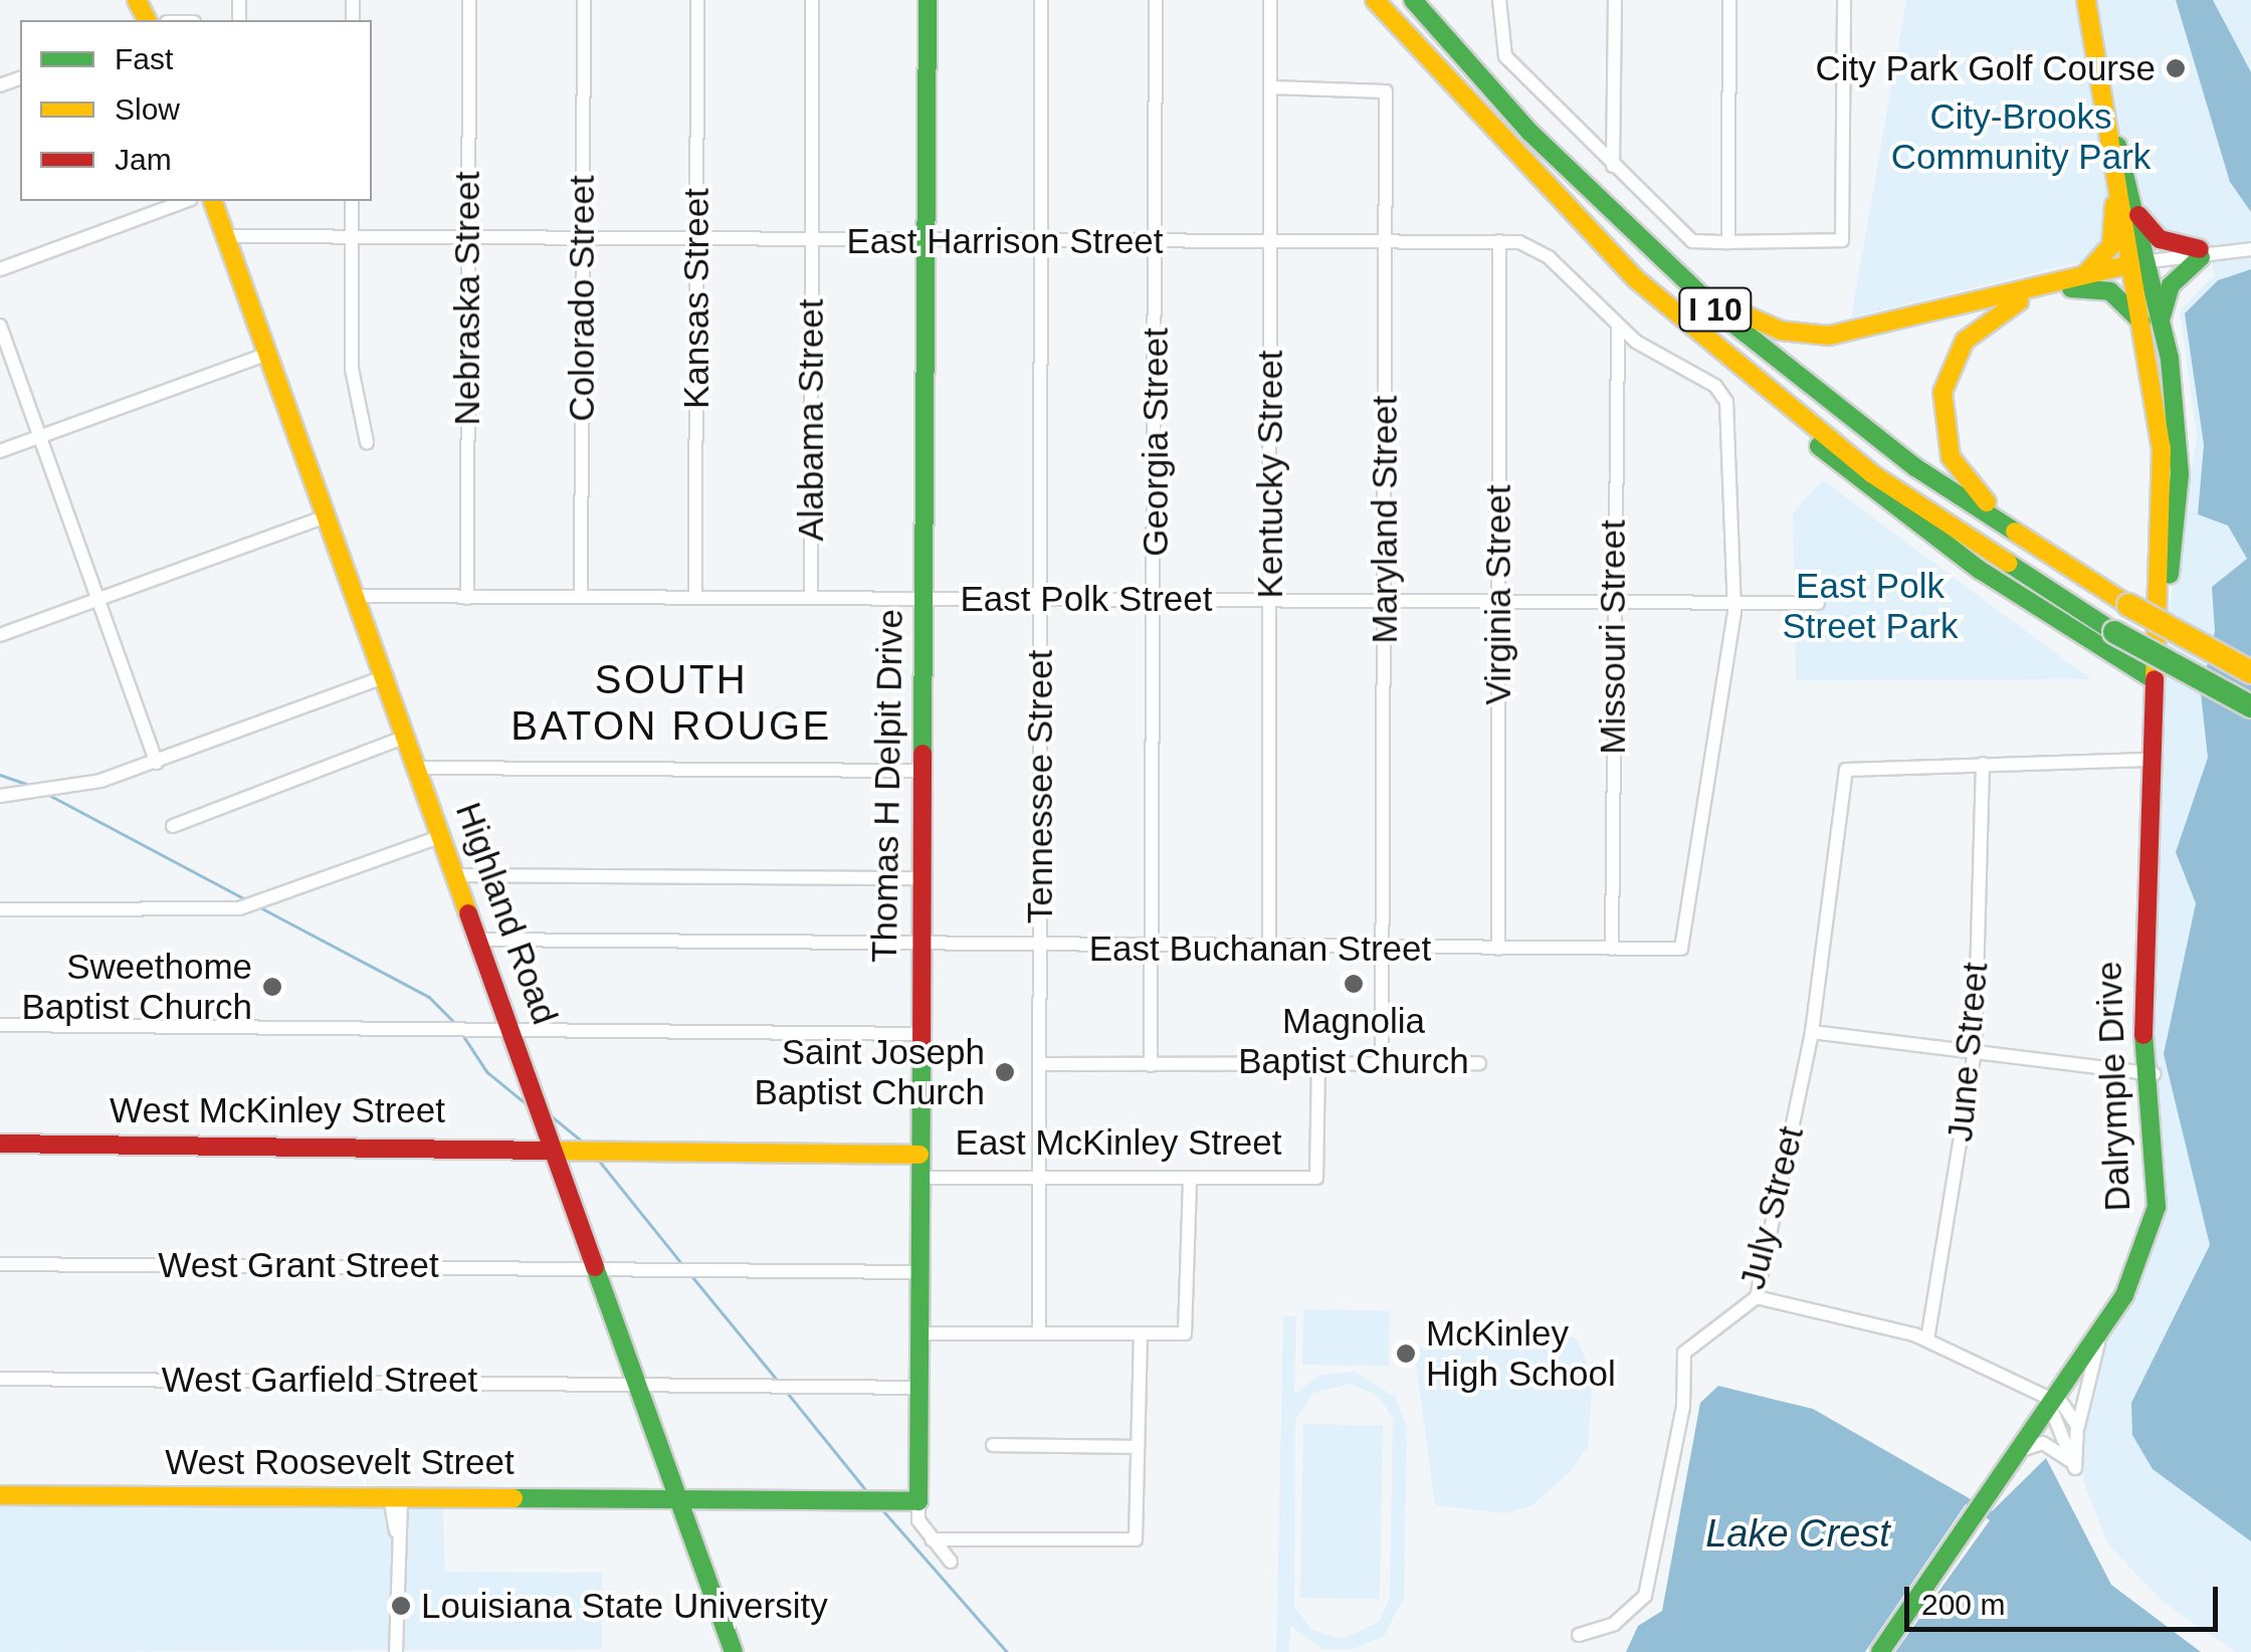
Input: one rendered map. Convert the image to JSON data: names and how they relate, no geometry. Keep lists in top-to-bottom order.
{
  "streets": {
    "main road": [
      "I 10",
      "Thomas H Delpit Drive",
      "Highland Road",
      "Dalrymple Drive",
      "West McKinley Street",
      "East McKinley Street",
      "West Roosevelt Street"
    ],
    "street": [
      "East Harrison Street",
      "Nebraska Street",
      "Colorado Street",
      "Kansas Street",
      "Alabama Street",
      "Georgia Street",
      "Kentucky Street",
      "Maryland Street",
      "Virginia Street",
      "East Polk Street",
      "Missouri Street",
      "Tennessee Street",
      "East Buchanan Street",
      "June Street",
      "July Street",
      "West Grant Street",
      "West Garfield Street"
    ]
  },
  "crossings": [
    ["East Harrison Street", "Nebraska Street"],
    ["East Harrison Street", "Colorado Street"],
    ["East Harrison Street", "Kansas Street"],
    ["East Harrison Street", "Alabama Street"],
    ["East Harrison Street", "Georgia Street"],
    ["East Harrison Street", "Kentucky Street"],
    ["East Harrison Street", "Maryland Street"],
    ["East Harrison Street", "Virginia Street"],
    ["East Harrison Street", "East Polk Street"],
    ["East Harrison Street", "Missouri Street"],
    ["East Harrison Street", "Thomas H Delpit Drive"],
    ["East Harrison Street", "Tennessee Street"],
    ["East Harrison Street", "Highland Road"],
    ["East Harrison Street", "East Buchanan Street"],
    ["Nebraska Street", "East Polk Street"],
    ["Colorado Street", "East Polk Street"],
    ["Kansas Street", "East Polk Street"],
    ["Alabama Street", "East Polk Street"],
    ["Georgia Street", "East Polk Street"],
    ["Georgia Street", "East Buchanan Street"],
    ["Kentucky Street", "Maryland Street"],
    ["Kentucky Street", "East Polk Street"],
    ["Kentucky Street", "East Buchanan Street"],
    ["Maryland Street", "East Polk Street"],
    ["Maryland Street", "East Buchanan Street"],
    ["Virginia Street", "East Polk Street"],
    ["Virginia Street", "East Buchanan Street"],
    ["East Polk Street", "Missouri Street"],
    ["East Polk Street", "Thomas H Delpit Drive"],
    ["East Polk Street", "Tennessee Street"],
    ["East Polk Street", "Highland Road"],
    ["East Polk Street", "East Buchanan Street"],
    ["Missouri Street", "East Buchanan Street"],
    ["Thomas H Delpit Drive", "East Buchanan Street"],
    ["Thomas H Delpit Drive", "East McKinley Street"],
    ["Thomas H Delpit Drive", "West Grant Street"],
    ["Thomas H Delpit Drive", "West Garfield Street"],
    ["Thomas H Delpit Drive", "West Roosevelt Street"],
    ["Tennessee Street", "East Buchanan Street"],
    ["Tennessee Street", "East McKinley Street"],
    ["Highland Road", "East Buchanan Street"],
    ["Highland Road", "West McKinley Street"],
    ["Highland Road", "East McKinley Street"],
    ["Highland Road", "West Grant Street"],
    ["Highland Road", "West Garfield Street"],
    ["Highland Road", "West Roosevelt Street"],
    ["June Street", "July Street"],
    ["West McKinley Street", "East McKinley Street"]
  ],
  "districts": ["SOUTH BATON ROUGE"],
  "water": ["Lake Crest"],
  "parks": ["City-Brooks Community Park", "East Polk Street Park"],
  "places": [
    "City Park Golf Course",
    "Magnolia Baptist Church",
    "Sweethome Baptist Church",
    "Saint Joseph Baptist Church",
    "McKinley High School",
    "Louisiana State University"
  ],
  "legend": ["Fast", "Slow", "Jam"],
  "scale_bar": "200 m"
}
